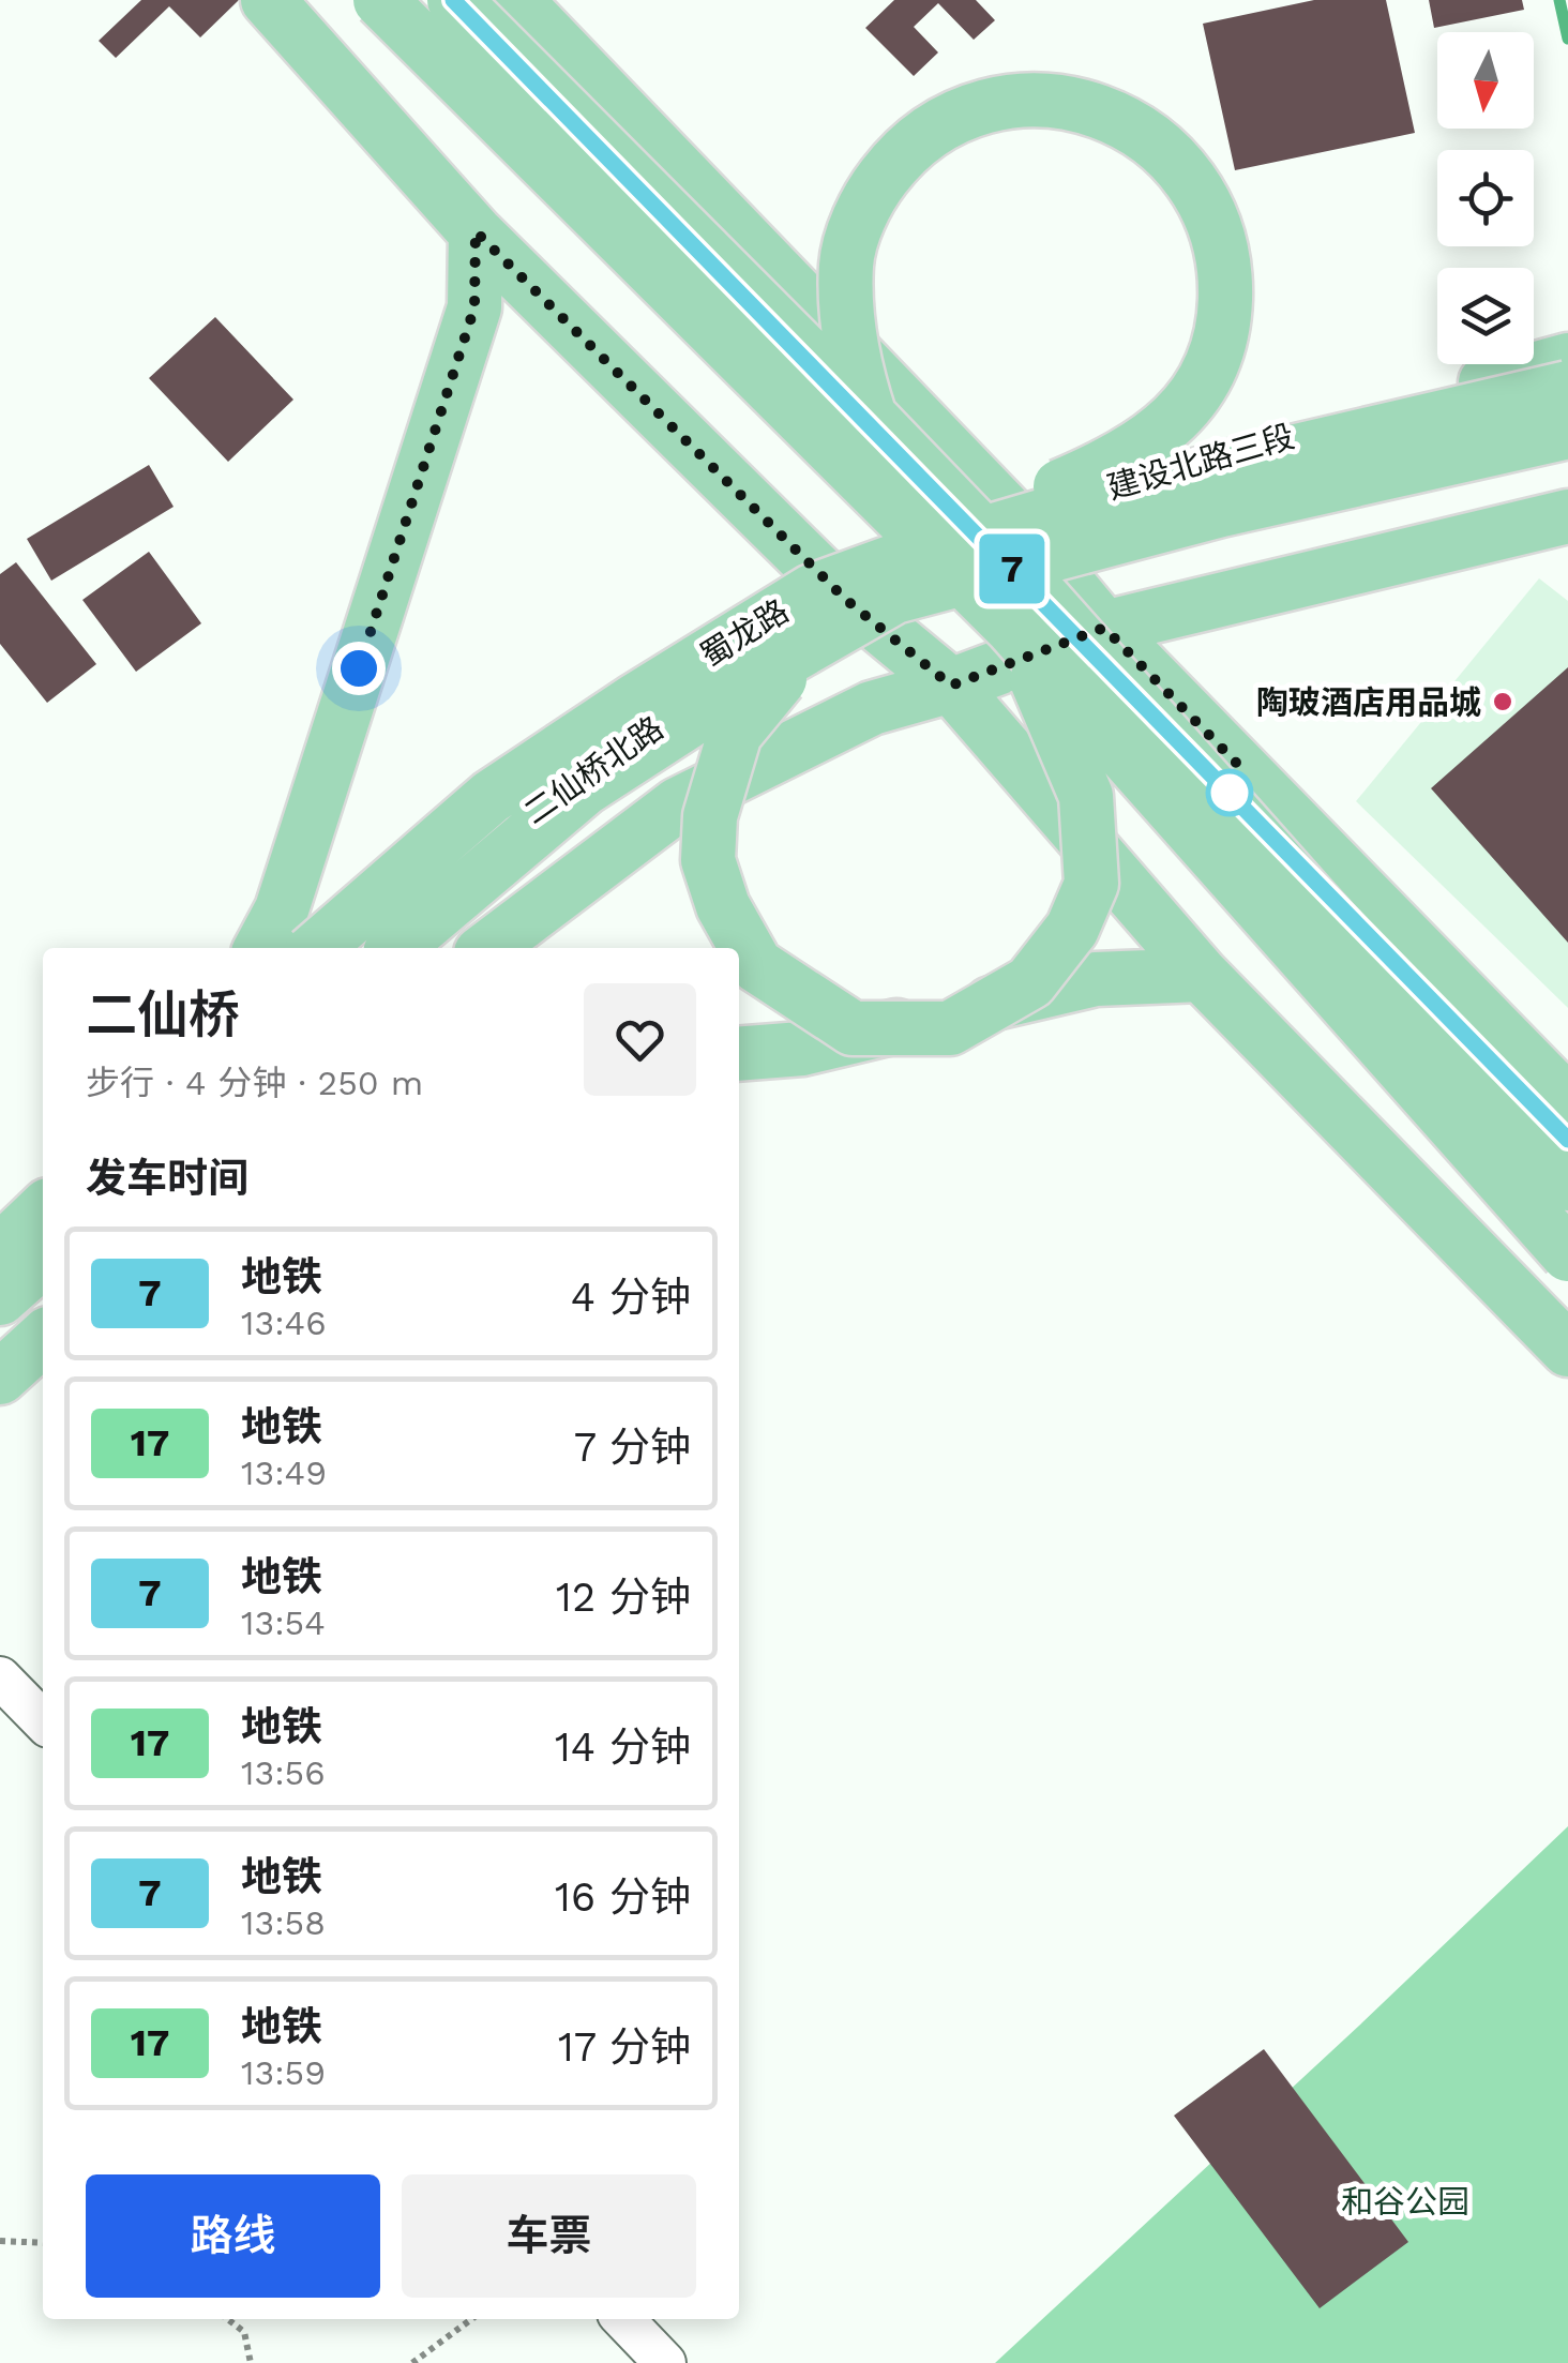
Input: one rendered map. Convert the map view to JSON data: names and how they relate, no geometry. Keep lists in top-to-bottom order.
{
  "streets": {
    "main road": ["建设北路三段", "蜀龙路", "二仙桥北路"]
  },
  "crossings": [
    ["建设北路三段", "二仙桥北路"]
  ],
  "parks": ["和谷公园"],
  "places": ["陶玻酒店用品城"],
  "lines": ["metro line 7"],
  "north": "bottom",
  "page": {
    "on_map": "7",
    "heading": [
      ["二仙桥", "步行 · 4 分钟 · 250 m"],
      "发车时间"
    ],
    "list": [
      {
        "mark": "7",
        "name": "地铁",
        "note": "13:46",
        "value": "4 分钟"
      },
      {
        "mark": "17",
        "name": "地铁",
        "note": "13:49",
        "value": "7 分钟"
      },
      {
        "mark": "7",
        "name": "地铁",
        "note": "13:54",
        "value": "12 分钟"
      },
      {
        "mark": "17",
        "name": "地铁",
        "note": "13:56",
        "value": "14 分钟"
      },
      {
        "mark": "7",
        "name": "地铁",
        "note": "13:58",
        "value": "16 分钟"
      },
      {
        "mark": "17",
        "name": "地铁",
        "note": "13:59",
        "value": "17 分钟"
      }
    ],
    "buttons": ["路线", "车票"]
  }
}
